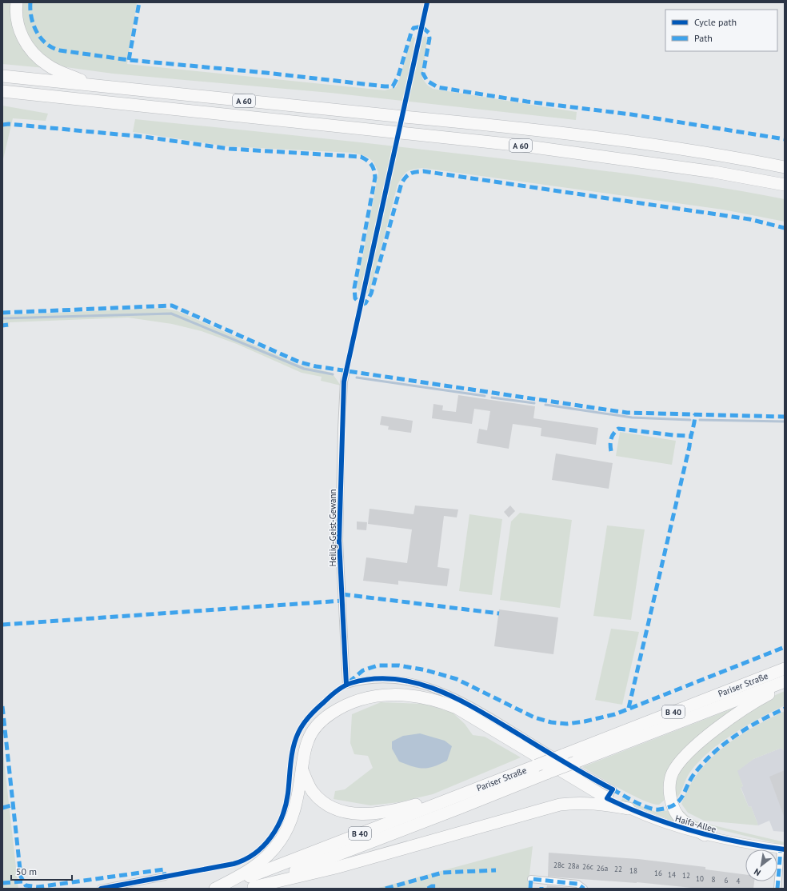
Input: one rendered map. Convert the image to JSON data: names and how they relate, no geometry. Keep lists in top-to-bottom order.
{
  "streets": {
    "highway": ["A 60", "Pariser Straße", "B 40"],
    "street": ["Heilig-Geist-Gewann", "Haifa-Allee"]
  },
  "crossings": [
    ["Heilig-Geist-Gewann", "Haifa-Allee"]
  ],
  "house_numbers": [
    "28c",
    "28a",
    "26c",
    "26a",
    "22",
    "18",
    "16",
    "14",
    "12",
    "10",
    "8",
    "6",
    "4"
  ],
  "legend": ["Cycle path", "Path"],
  "scale_bar": "50 m",
  "north": "bottom left"
}
